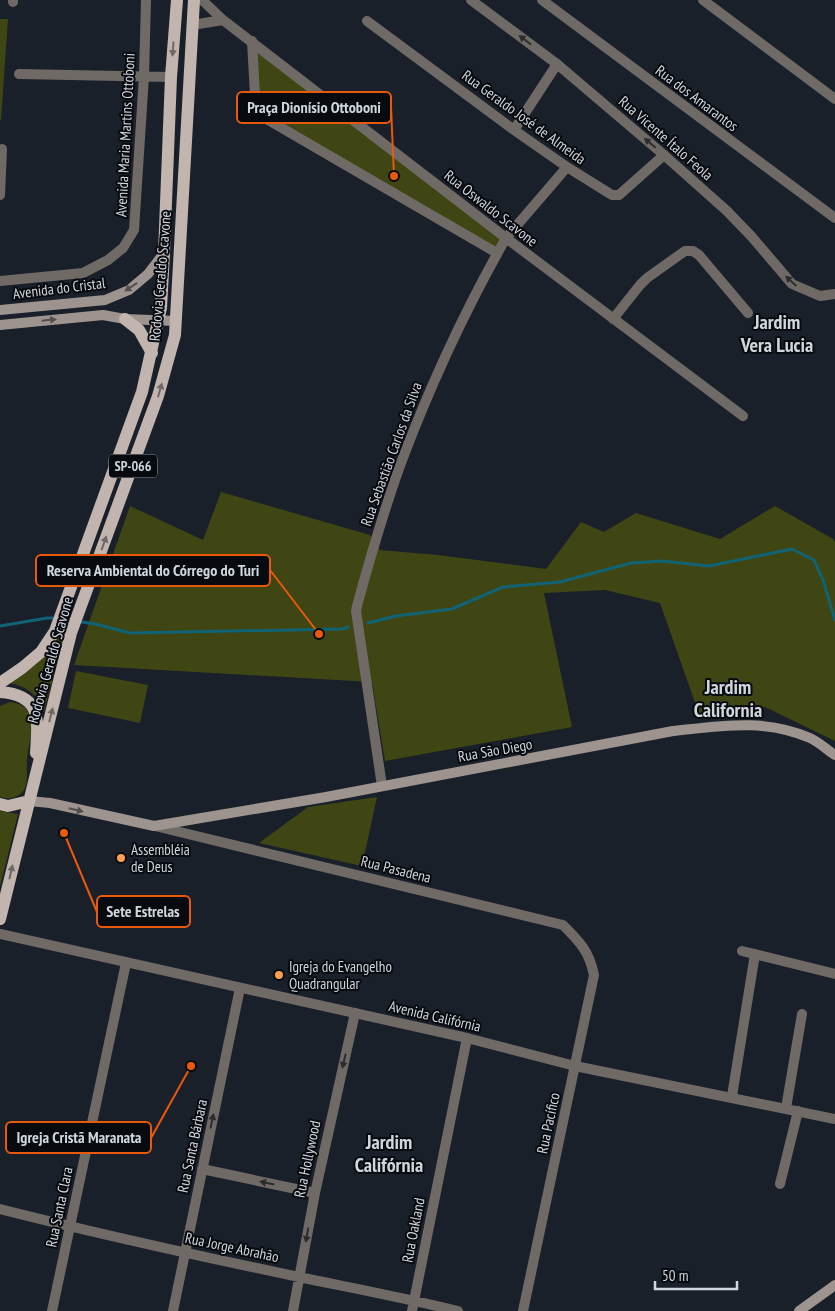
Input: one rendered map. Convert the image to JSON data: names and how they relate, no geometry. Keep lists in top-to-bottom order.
{
  "streets": {
    "main road": [
      "Rodovia Geraldo Scavone",
      "Avenida do Cristal",
      "SP-066",
      "Rua São Diego",
      "Rua Pasadena"
    ],
    "street": [
      "Rua dos Amarantos",
      "Rua Geraldo José de Almeida",
      "Avenida Maria Martins Ottoboni",
      "Rua Vicente Ítalo Feola",
      "Rua Oswaldo Scavone",
      "Rua Sebastião Carlos da Silva",
      "Avenida Califórnia",
      "Rua Pacífico",
      "Rua Santa Bárbara",
      "Rua Hollywood",
      "Rua Santa Clara",
      "Rua Oakland",
      "Rua Jorge Abrahão"
    ]
  },
  "crossings": [
    ["Rua Geraldo José de Almeida", "Rua Vicente Ítalo Feola"],
    ["Rua Geraldo José de Almeida", "Rua Sebastião Carlos da Silva"],
    ["Rua Oswaldo Scavone", "Rua Sebastião Carlos da Silva"],
    ["Rodovia Geraldo Scavone", "Avenida do Cristal"],
    ["Rodovia Geraldo Scavone", "Rua Pasadena"],
    ["Rua Sebastião Carlos da Silva", "Rua São Diego"],
    ["Rua São Diego", "Rua Pasadena"],
    ["Rua Pasadena", "Rua Pacífico"],
    ["Avenida Califórnia", "Rua Pacífico"],
    ["Avenida Califórnia", "Rua Santa Bárbara"],
    ["Avenida Califórnia", "Rua Hollywood"],
    ["Avenida Califórnia", "Rua Santa Clara"],
    ["Avenida Califórnia", "Rua Oakland"],
    ["Rua Santa Bárbara", "Rua Jorge Abrahão"],
    ["Rua Hollywood", "Rua Jorge Abrahão"],
    ["Rua Santa Clara", "Rua Jorge Abrahão"],
    ["Rua Oakland", "Rua Jorge Abrahão"]
  ],
  "one_way": ["Rua Vicente Ítalo Feola", "Rua Santa Bárbara", "Rua Hollywood"],
  "districts": ["Jardim Vera Lucia", "Jardim California", "Jardim Califórnia"],
  "places": [
    "Praça Dionísio Ottoboni",
    "Reserva Ambiental do Córrego do Turi",
    "Sete Estrelas",
    "Assembléia de Deus",
    "Igreja do Evangelho Quadrangular",
    "Igreja Cristã Maranata"
  ],
  "scale_bar": "50 m"
}
